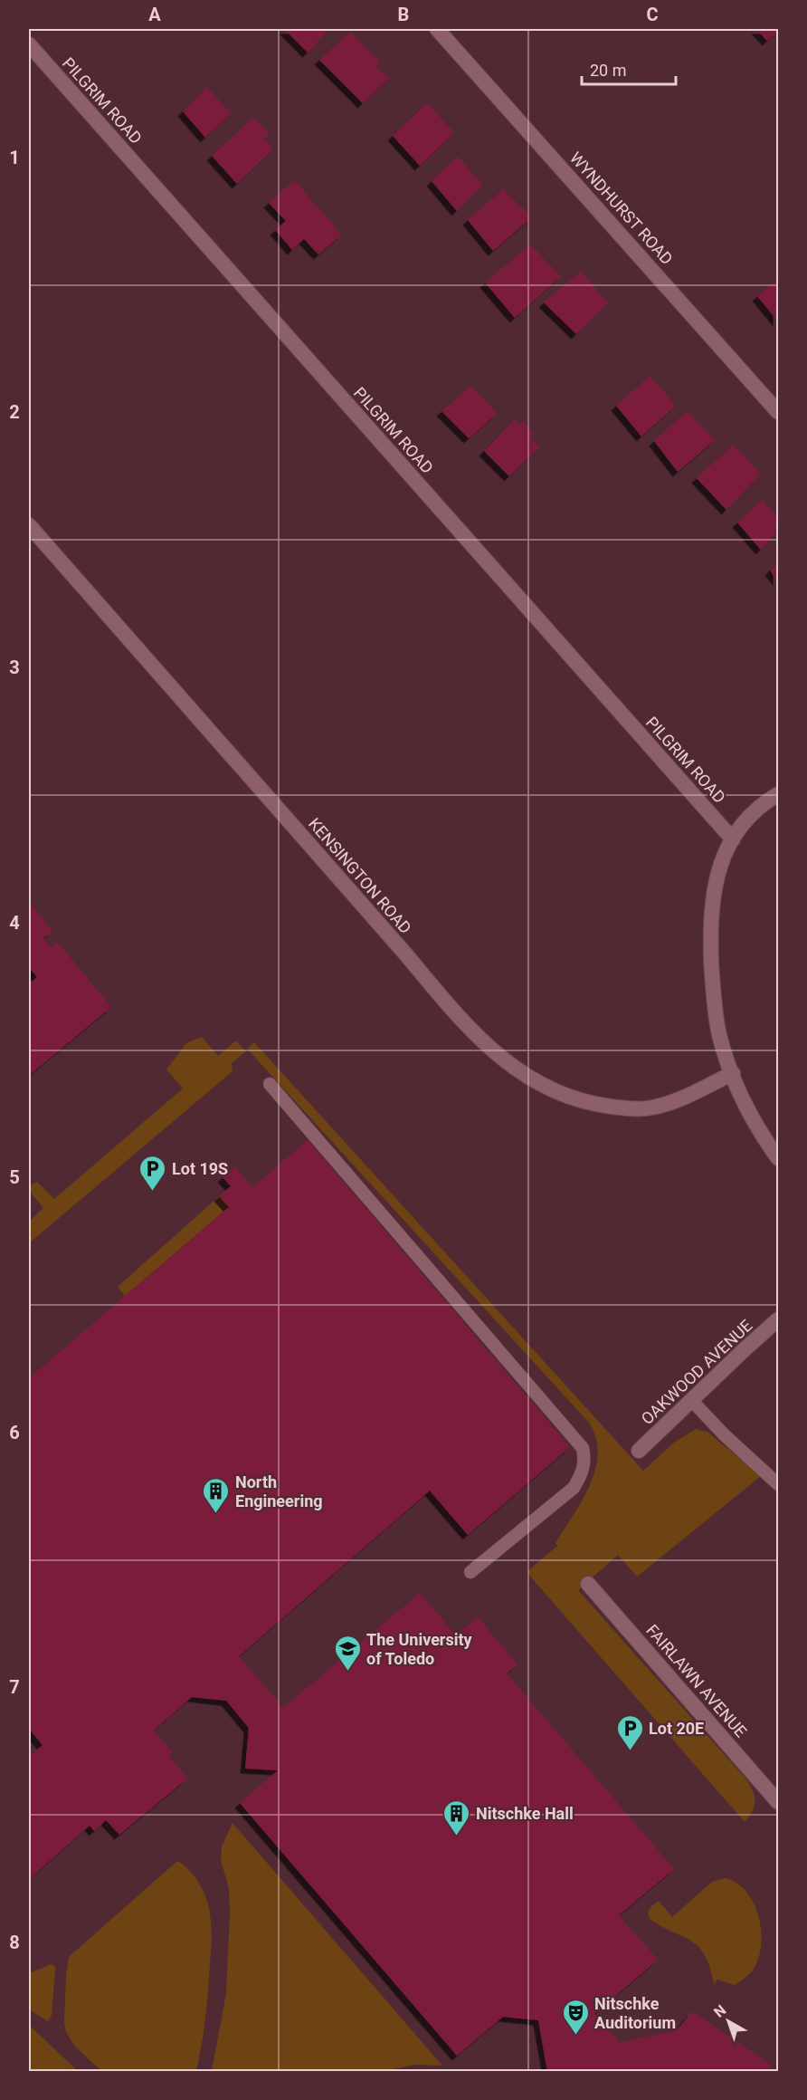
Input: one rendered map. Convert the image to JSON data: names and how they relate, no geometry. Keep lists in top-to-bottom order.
{
  "streets": {
    "street": [
      "PILGRIM ROAD",
      "WYNDHURST ROAD",
      "KENSINGTON ROAD",
      "OAKWOOD AVENUE",
      "FAIRLAWN AVENUE"
    ]
  },
  "places": {
    "parking": ["Lot 19S", "Lot 20E"],
    "building": ["North Engineering", "Nitschke Hall"],
    "school or university": ["The University of Toledo"],
    "theatre": ["Nitschke Auditorium"]
  },
  "scale_bar": "20 m",
  "north": "top left",
  "grid": {
    "columns": ["A", "B", "C"],
    "rows": [
      "1",
      "2",
      "3",
      "4",
      "5",
      "6",
      "7",
      "8"
    ]
  }
}
